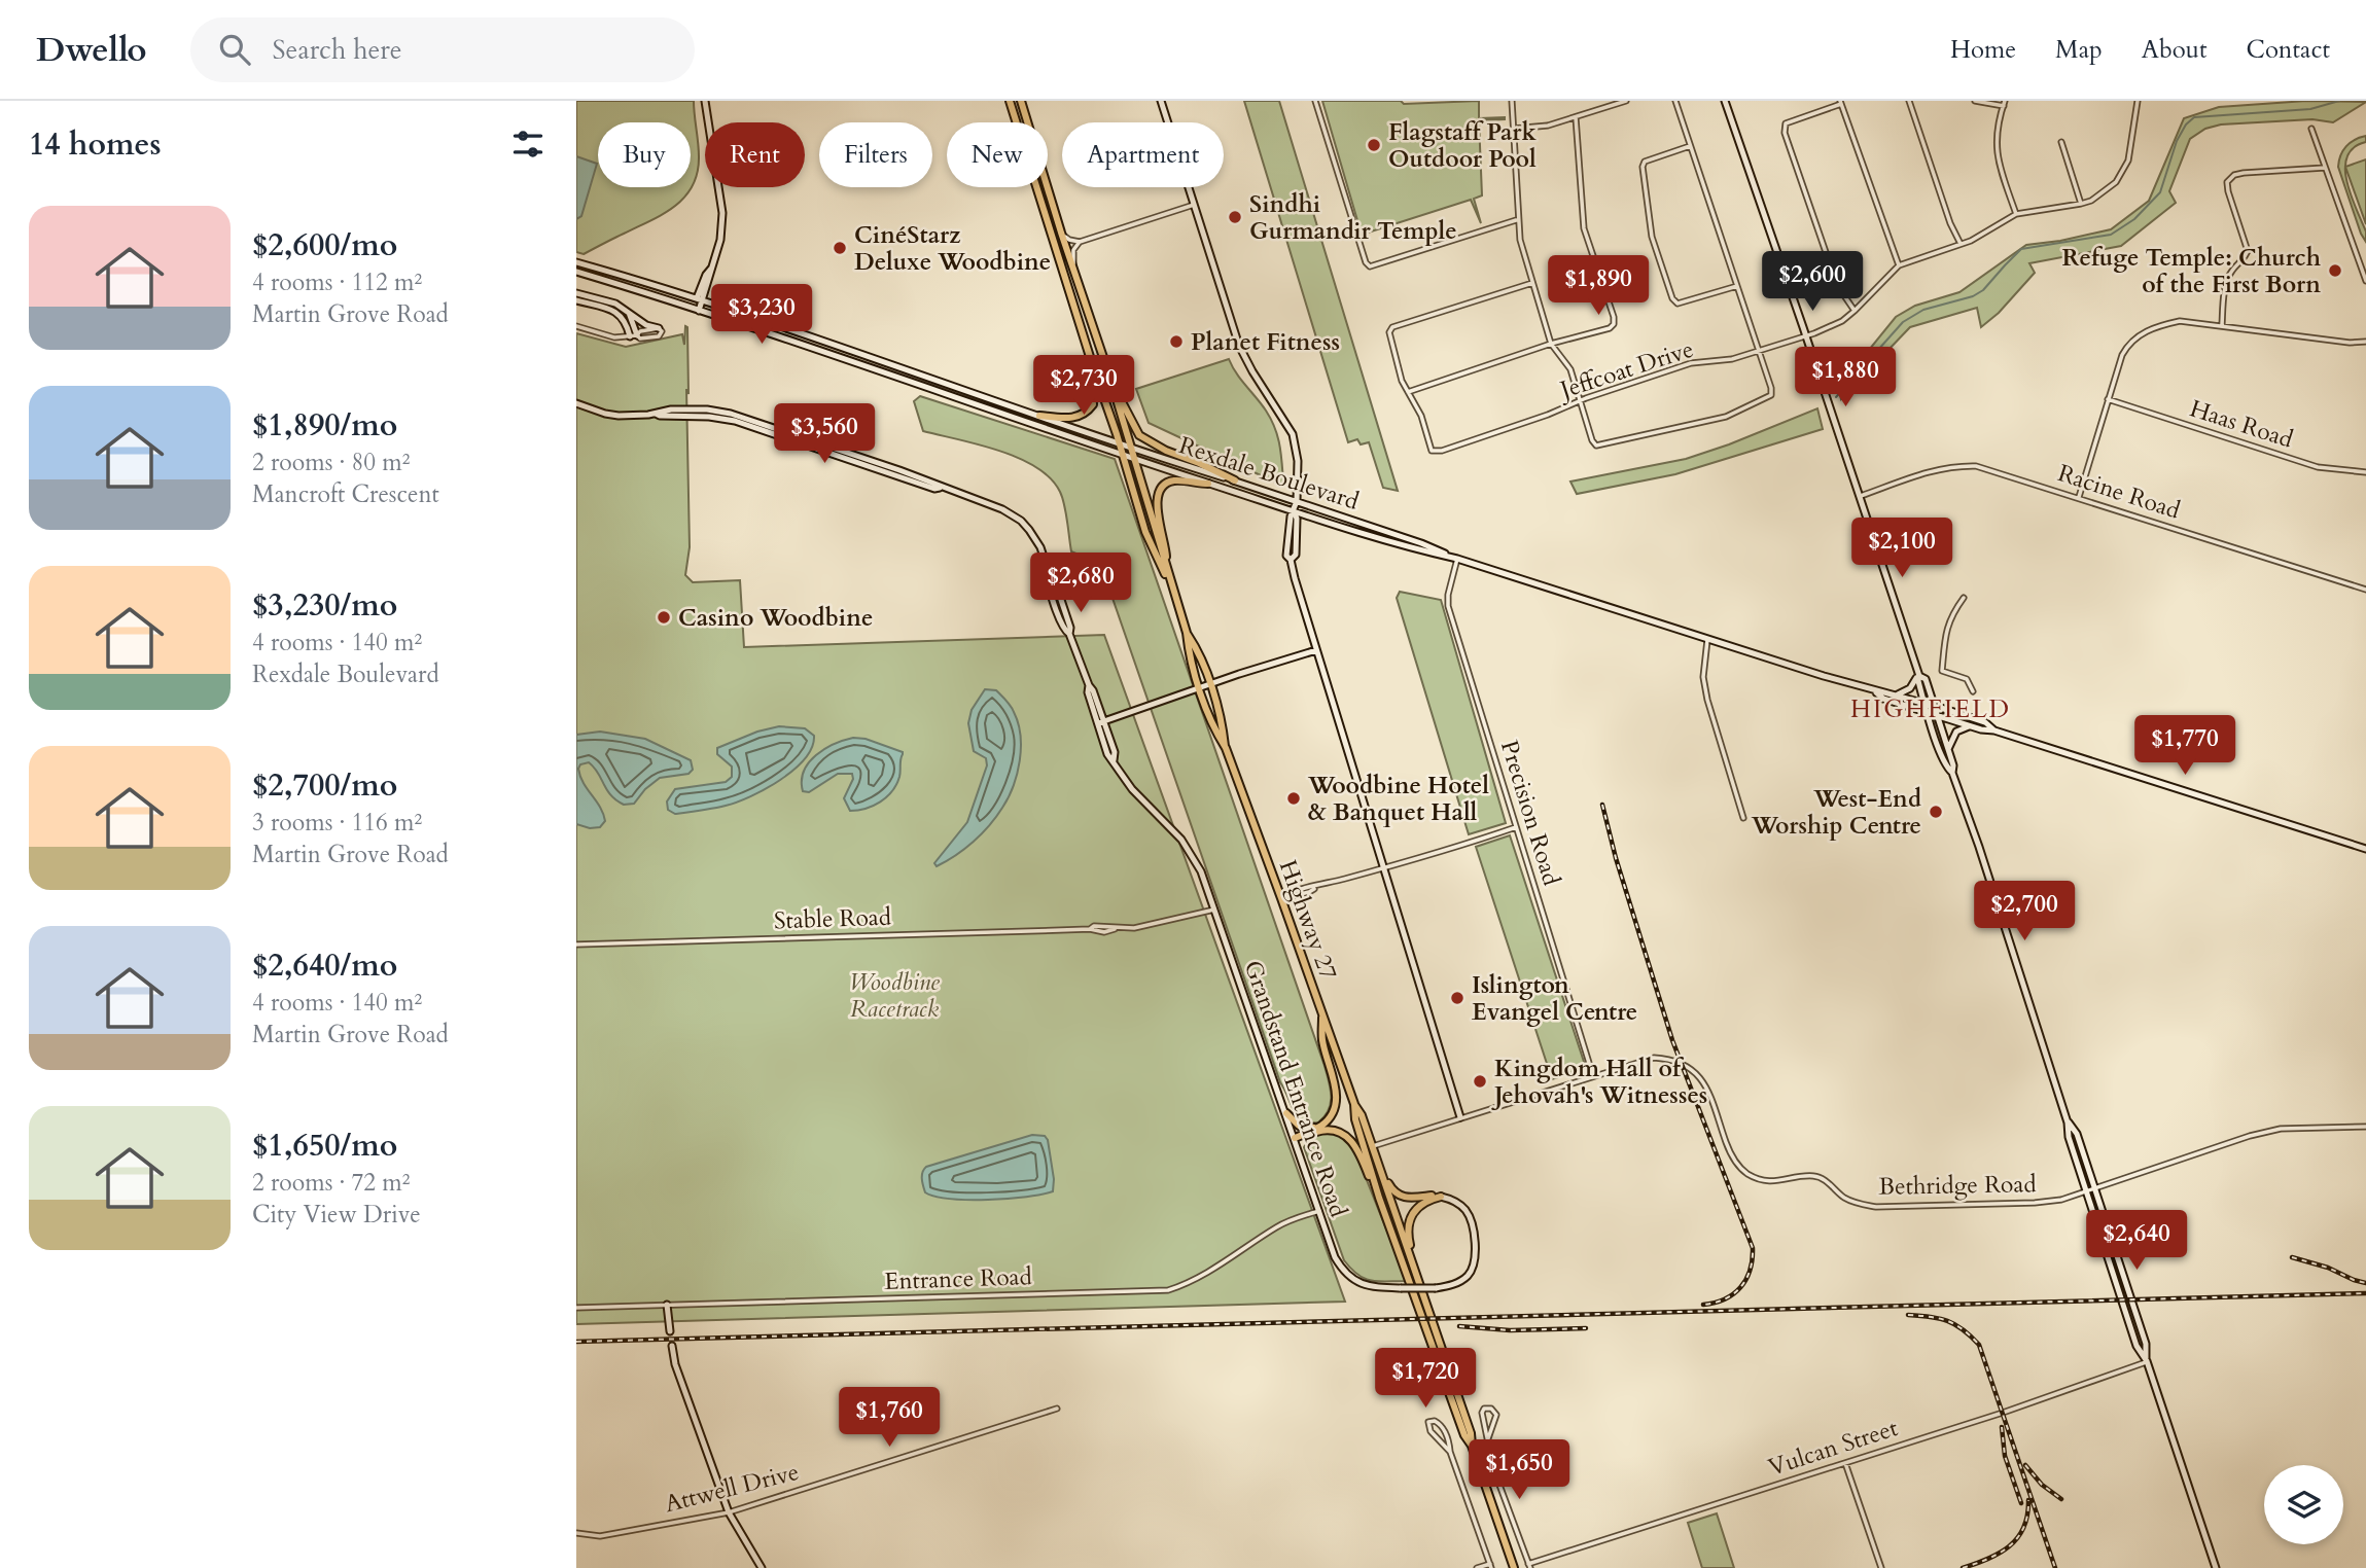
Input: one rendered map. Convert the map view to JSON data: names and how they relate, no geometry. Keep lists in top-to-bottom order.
{
  "streets": {
    "main road": ["Rexdale Boulevard", "Highway 27", "Grandstand Entrance Road"],
    "street": [
      "Jeffcoat Drive",
      "Haas Road",
      "Racine Road",
      "Precision Road",
      "Stable Road",
      "Bethridge Road",
      "Entrance Road",
      "Vulcan Street",
      "Attwell Drive"
    ]
  },
  "crossings": [
    ["Rexdale Boulevard", "Precision Road"],
    ["Rexdale Boulevard", "Highway 27"],
    ["Precision Road", "Bethridge Road"],
    ["Stable Road", "Grandstand Entrance Road"],
    ["Highway 27", "Bethridge Road"],
    ["Grandstand Entrance Road", "Entrance Road"]
  ],
  "districts": ["HIGHFIELD"],
  "parks": ["Woodbine Racetrack"],
  "places": [
    "Flagstaff Park Outdoor Pool",
    "Sindhi Gurmandir Temple",
    "CinéStarz Deluxe Woodbine",
    "Refuge Temple: Church of the First Born",
    "Planet Fitness",
    "Casino Woodbine",
    "Woodbine Hotel & Banquet Hall",
    "West-End Worship Centre",
    "Islington Evangel Centre",
    "Kingdom Hall of Jehovah's Witnesses"
  ],
  "page": {
    "header": "Dwello",
    "search": "Search here",
    "nav": [
      "Home",
      "Map",
      "About",
      "Contact"
    ],
    "heading": "14 homes",
    "chip": [
      "Buy",
      "Rent",
      "Filters",
      "New",
      "Apartment"
    ],
    "list": [
      {
        "name": "$2,600/mo",
        "note": "4 rooms · 112 m² · Martin Grove Road"
      },
      {
        "name": "$1,890/mo",
        "note": "2 rooms · 80 m² · Mancroft Crescent"
      },
      {
        "name": "$3,230/mo",
        "note": "4 rooms · 140 m² · Rexdale Boulevard"
      },
      {
        "name": "$2,700/mo",
        "note": "3 rooms · 116 m² · Martin Grove Road"
      },
      {
        "name": "$2,640/mo",
        "note": "4 rooms · 140 m² · Martin Grove Road"
      },
      {
        "name": "$1,650/mo",
        "note": "2 rooms · 72 m² · City View Drive"
      }
    ],
    "price": [
      "$2,600",
      "$1,890",
      "$3,230",
      "$1,880",
      "$2,730",
      "$3,560",
      "$2,100",
      "$2,680",
      "$1,770",
      "$2,700",
      "$2,640",
      "$1,720",
      "$1,760",
      "$1,650"
    ]
  }
}
